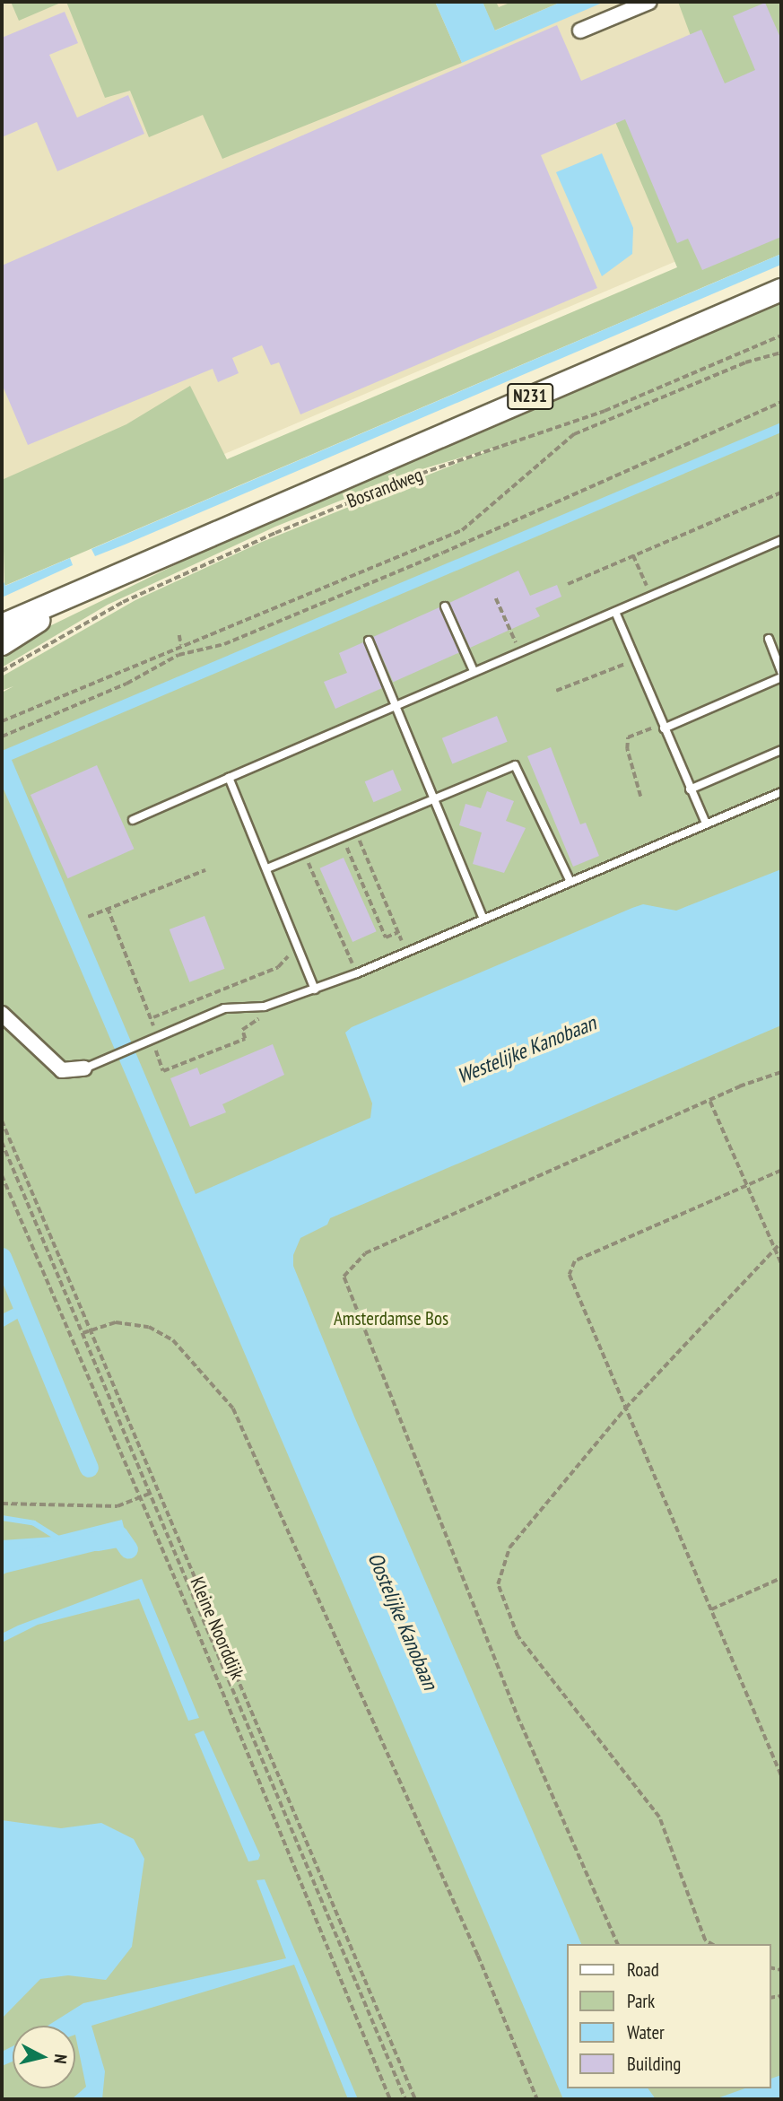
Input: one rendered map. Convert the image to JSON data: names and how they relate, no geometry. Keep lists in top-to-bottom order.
{
  "streets": {
    "main road": ["N231", "Bosrandweg"],
    "path": ["Kleine Noorddijk"]
  },
  "water": ["Westelijke Kanobaan", "Oostelijke Kanobaan"],
  "parks": ["Amsterdamse Bos"],
  "legend": [
    "Road",
    "Park",
    "Water",
    "Building"
  ],
  "north": "right"
}
